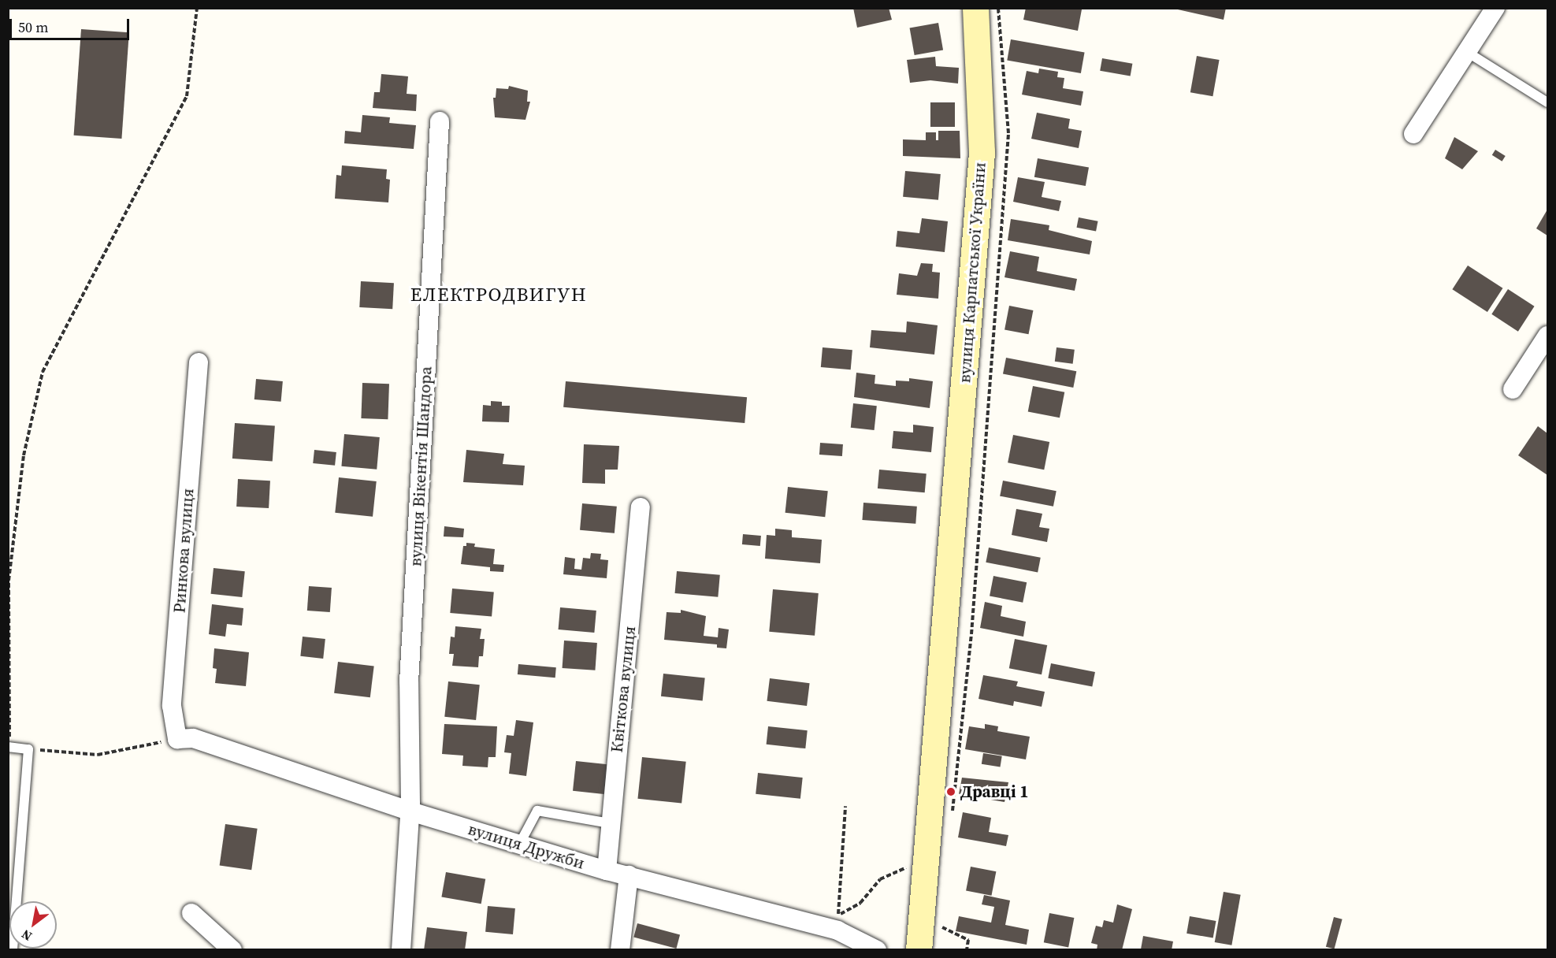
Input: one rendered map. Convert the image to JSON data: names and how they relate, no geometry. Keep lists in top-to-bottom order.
{
  "streets": {
    "main road": ["вулиця Карпатської України"],
    "street": [
      "вулиця Вікентія Шандора",
      "Ринкова вулиця",
      "Квіткова вулиця",
      "вулиця Дружби"
    ]
  },
  "crossings": [
    ["вулиця Вікентія Шандора", "вулиця Дружби"],
    ["Ринкова вулиця", "вулиця Дружби"],
    ["Квіткова вулиця", "вулиця Дружби"]
  ],
  "districts": ["ЕЛЕКТРОДВИГУН"],
  "places": ["Дравці 1"],
  "scale_bar": "50 m",
  "north": "bottom left"
}
